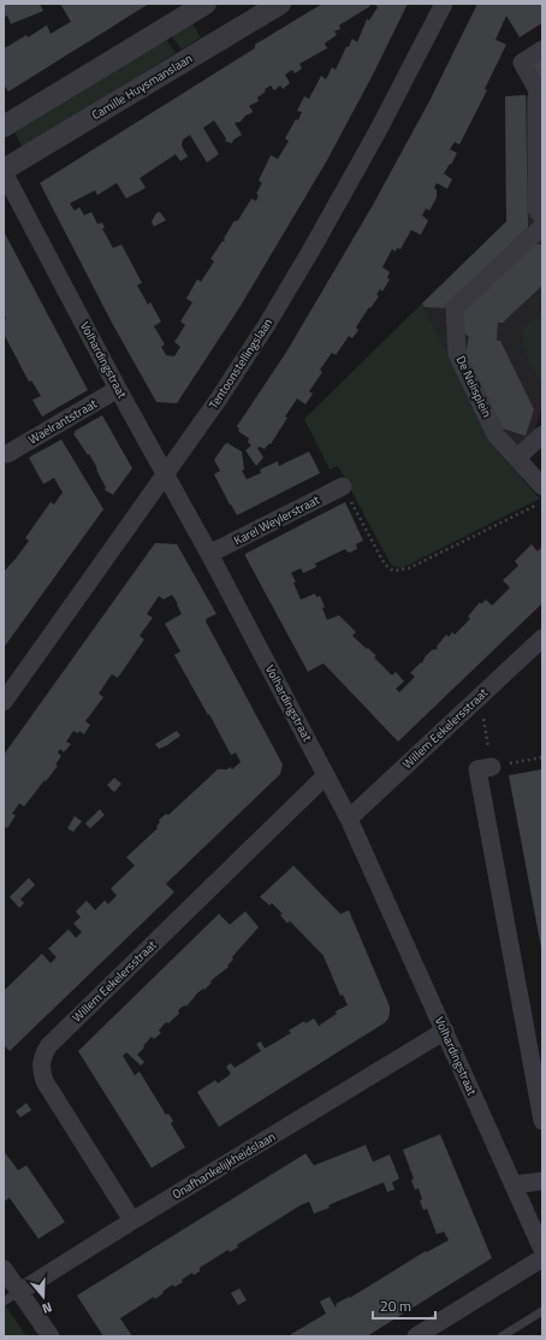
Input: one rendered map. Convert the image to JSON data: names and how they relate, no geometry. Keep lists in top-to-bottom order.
{
  "streets": {
    "street": [
      "Camille Huysmanslaan",
      "Volhardingstraat",
      "Tentoonstellingslaan",
      "De Nelisplein",
      "Waelrantstraat",
      "Karel Weylerstraat",
      "Willem Eekelersstraat",
      "Onafhankelijkheidslaan"
    ]
  },
  "crossings": [
    ["Camille Huysmanslaan", "Volhardingstraat"],
    ["Volhardingstraat", "Tentoonstellingslaan"],
    ["Volhardingstraat", "Waelrantstraat"],
    ["Volhardingstraat", "Karel Weylerstraat"],
    ["Volhardingstraat", "Willem Eekelersstraat"],
    ["Volhardingstraat", "Onafhankelijkheidslaan"],
    ["Willem Eekelersstraat", "Onafhankelijkheidslaan"]
  ],
  "scale_bar": "20 m",
  "north": "bottom"
}
